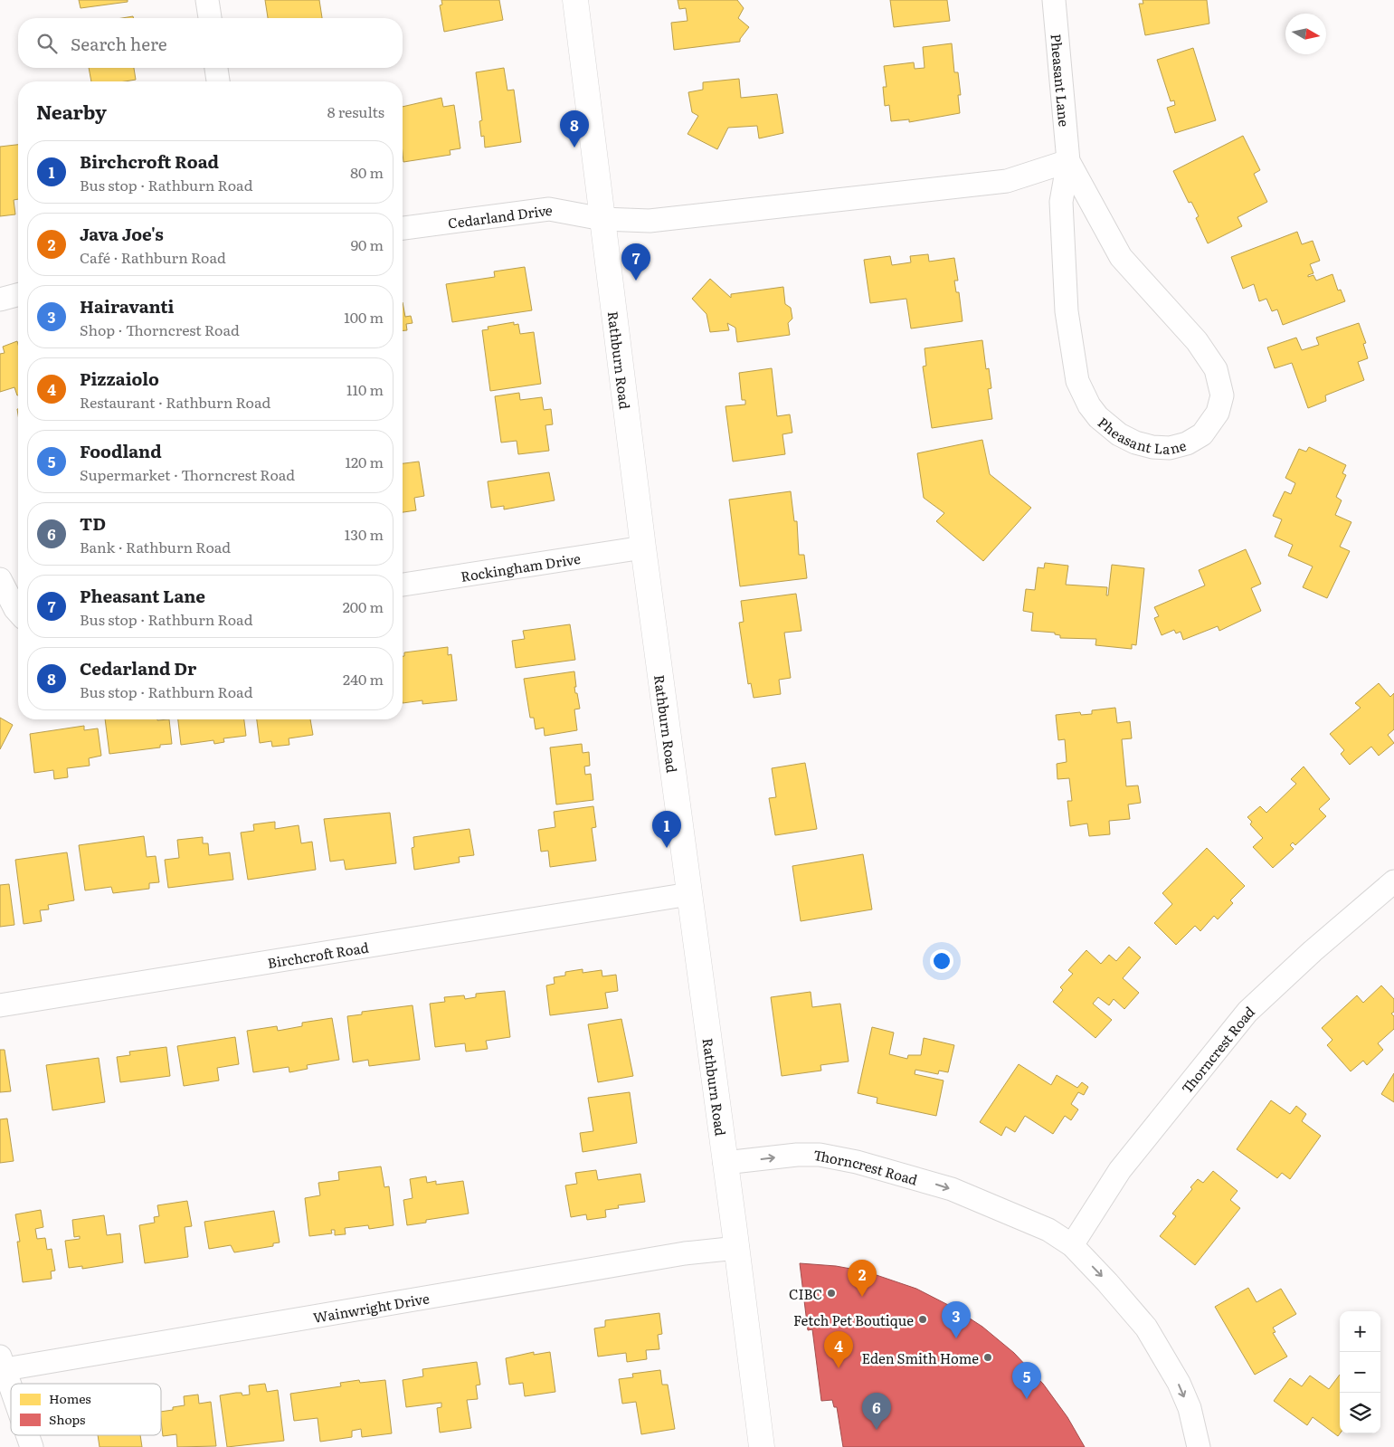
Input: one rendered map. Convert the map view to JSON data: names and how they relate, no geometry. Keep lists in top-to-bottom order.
{
  "streets": {
    "street": [
      "Pheasant Lane",
      "Cedarland Drive",
      "Rathburn Road",
      "Rockingham Drive",
      "Birchcroft Road",
      "Thorncrest Road",
      "Wainwright Drive"
    ]
  },
  "crossings": [
    ["Cedarland Drive", "Rathburn Road"],
    ["Rathburn Road", "Rockingham Drive"],
    ["Rathburn Road", "Birchcroft Road"],
    ["Rathburn Road", "Thorncrest Road"],
    ["Rathburn Road", "Wainwright Drive"]
  ],
  "one_way": ["Thorncrest Road"],
  "places": ["CIBC", "Fetch Pet Boutique", "Eden Smith Home"],
  "legend": ["Homes", "Shops"],
  "north": "right",
  "page": {
    "search": "Search here",
    "heading": ["Nearby", "8 results"],
    "pins": [
      "8",
      "7",
      "1",
      "2",
      "3",
      "4",
      "5",
      "6"
    ],
    "list": [
      {
        "mark": "1",
        "name": "Birchcroft Road",
        "note": "Bus stop · Rathburn Road",
        "value": "80 m"
      },
      {
        "mark": "2",
        "name": "Java Joe's",
        "note": "Café · Rathburn Road",
        "value": "90 m"
      },
      {
        "mark": "3",
        "name": "Hairavanti",
        "note": "Shop · Thorncrest Road",
        "value": "100 m"
      },
      {
        "mark": "4",
        "name": "Pizzaiolo",
        "note": "Restaurant · Rathburn Road",
        "value": "110 m"
      },
      {
        "mark": "5",
        "name": "Foodland",
        "note": "Supermarket · Thorncrest Road",
        "value": "120 m"
      },
      {
        "mark": "6",
        "name": "TD",
        "note": "Bank · Rathburn Road",
        "value": "130 m"
      },
      {
        "mark": "7",
        "name": "Pheasant Lane",
        "note": "Bus stop · Rathburn Road",
        "value": "200 m"
      },
      {
        "mark": "8",
        "name": "Cedarland Dr",
        "note": "Bus stop · Rathburn Road",
        "value": "240 m"
      }
    ],
    "map_buttons": ["+", "−"]
  }
}
